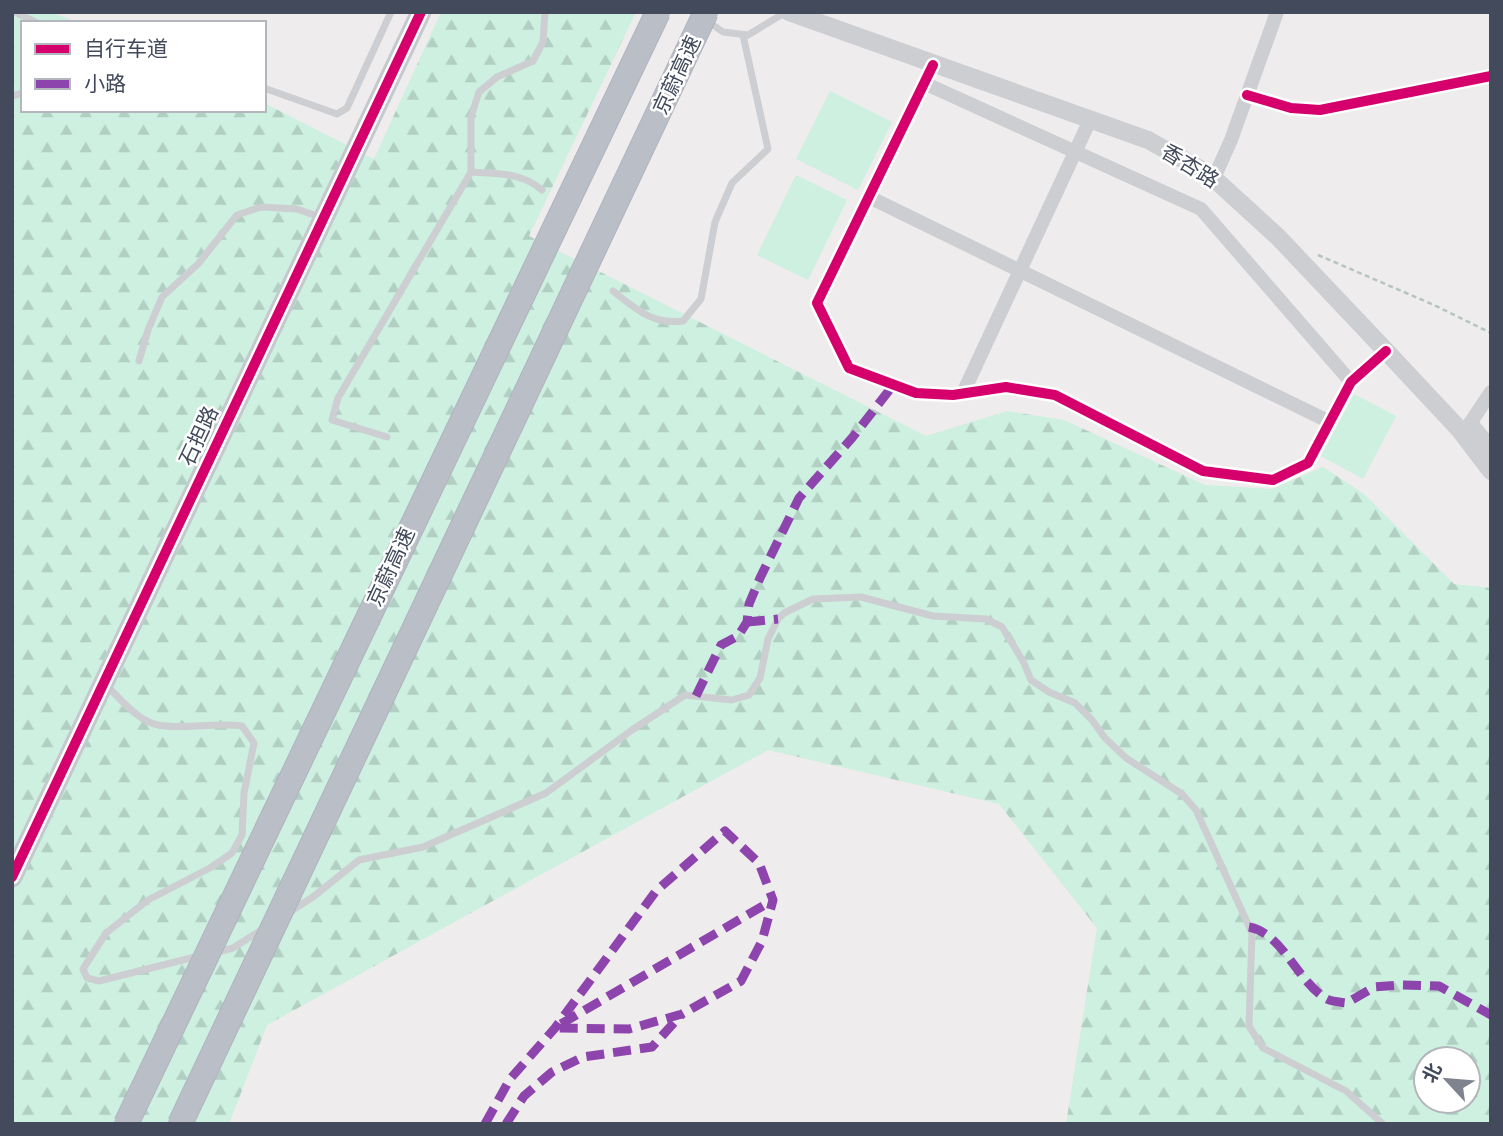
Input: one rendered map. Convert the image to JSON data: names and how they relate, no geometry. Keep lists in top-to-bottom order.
{
  "streets": {
    "highway": ["京蔚高速"],
    "main road": ["石担路"],
    "street": ["香杏路"]
  },
  "legend": ["自行车道", "小路"],
  "north": "top left"
}
